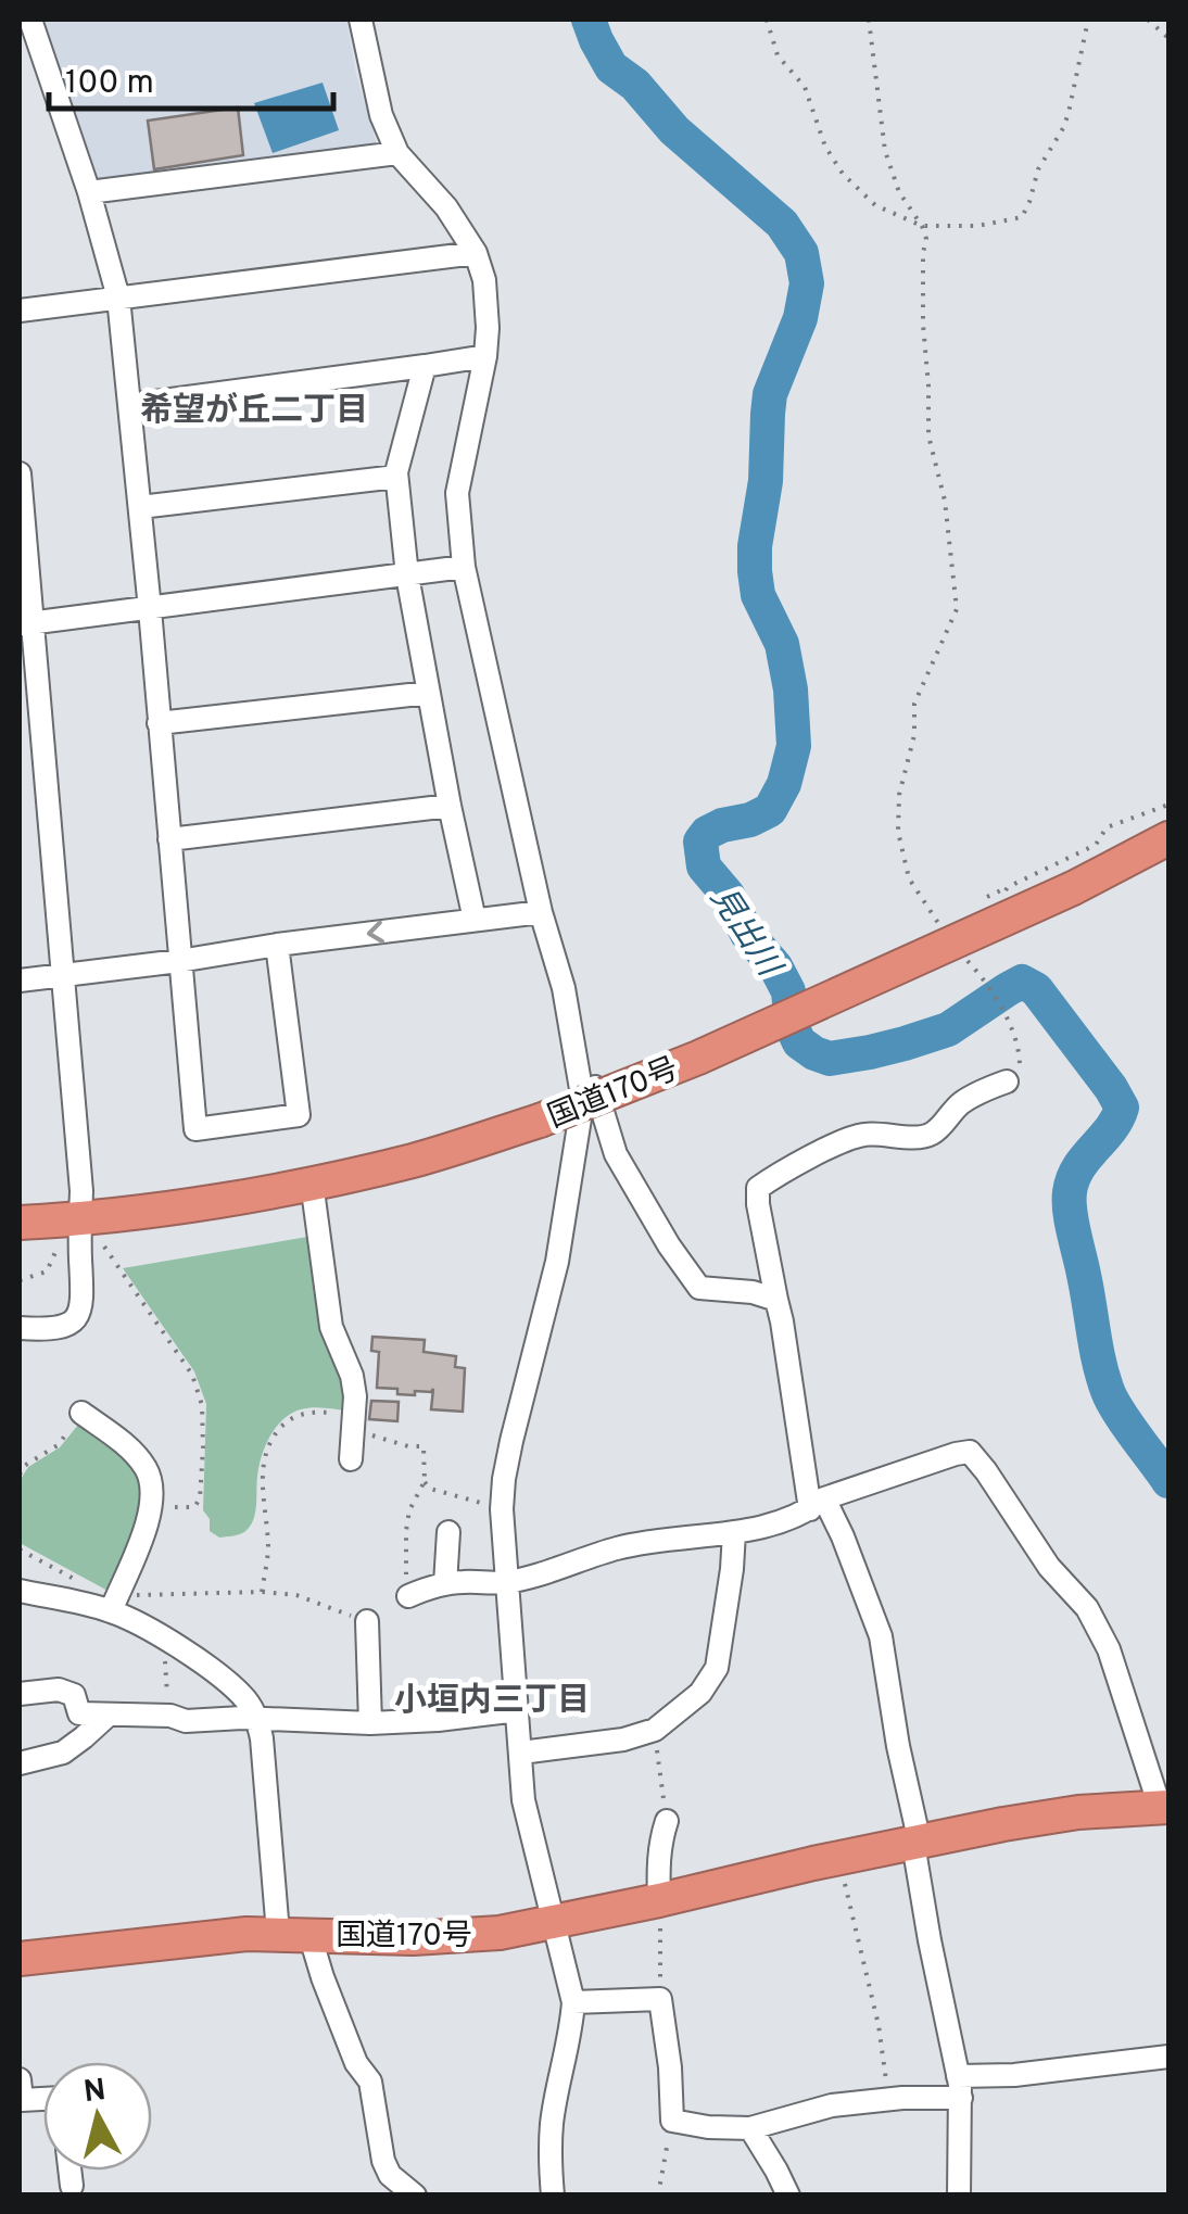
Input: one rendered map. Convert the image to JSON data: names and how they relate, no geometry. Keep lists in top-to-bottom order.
{
  "streets": {
    "highway": ["国道170号"]
  },
  "districts": ["希望が丘二丁目", "小垣内三丁目"],
  "water": ["見出川"],
  "scale_bar": "100 m",
  "north": "top"
}
